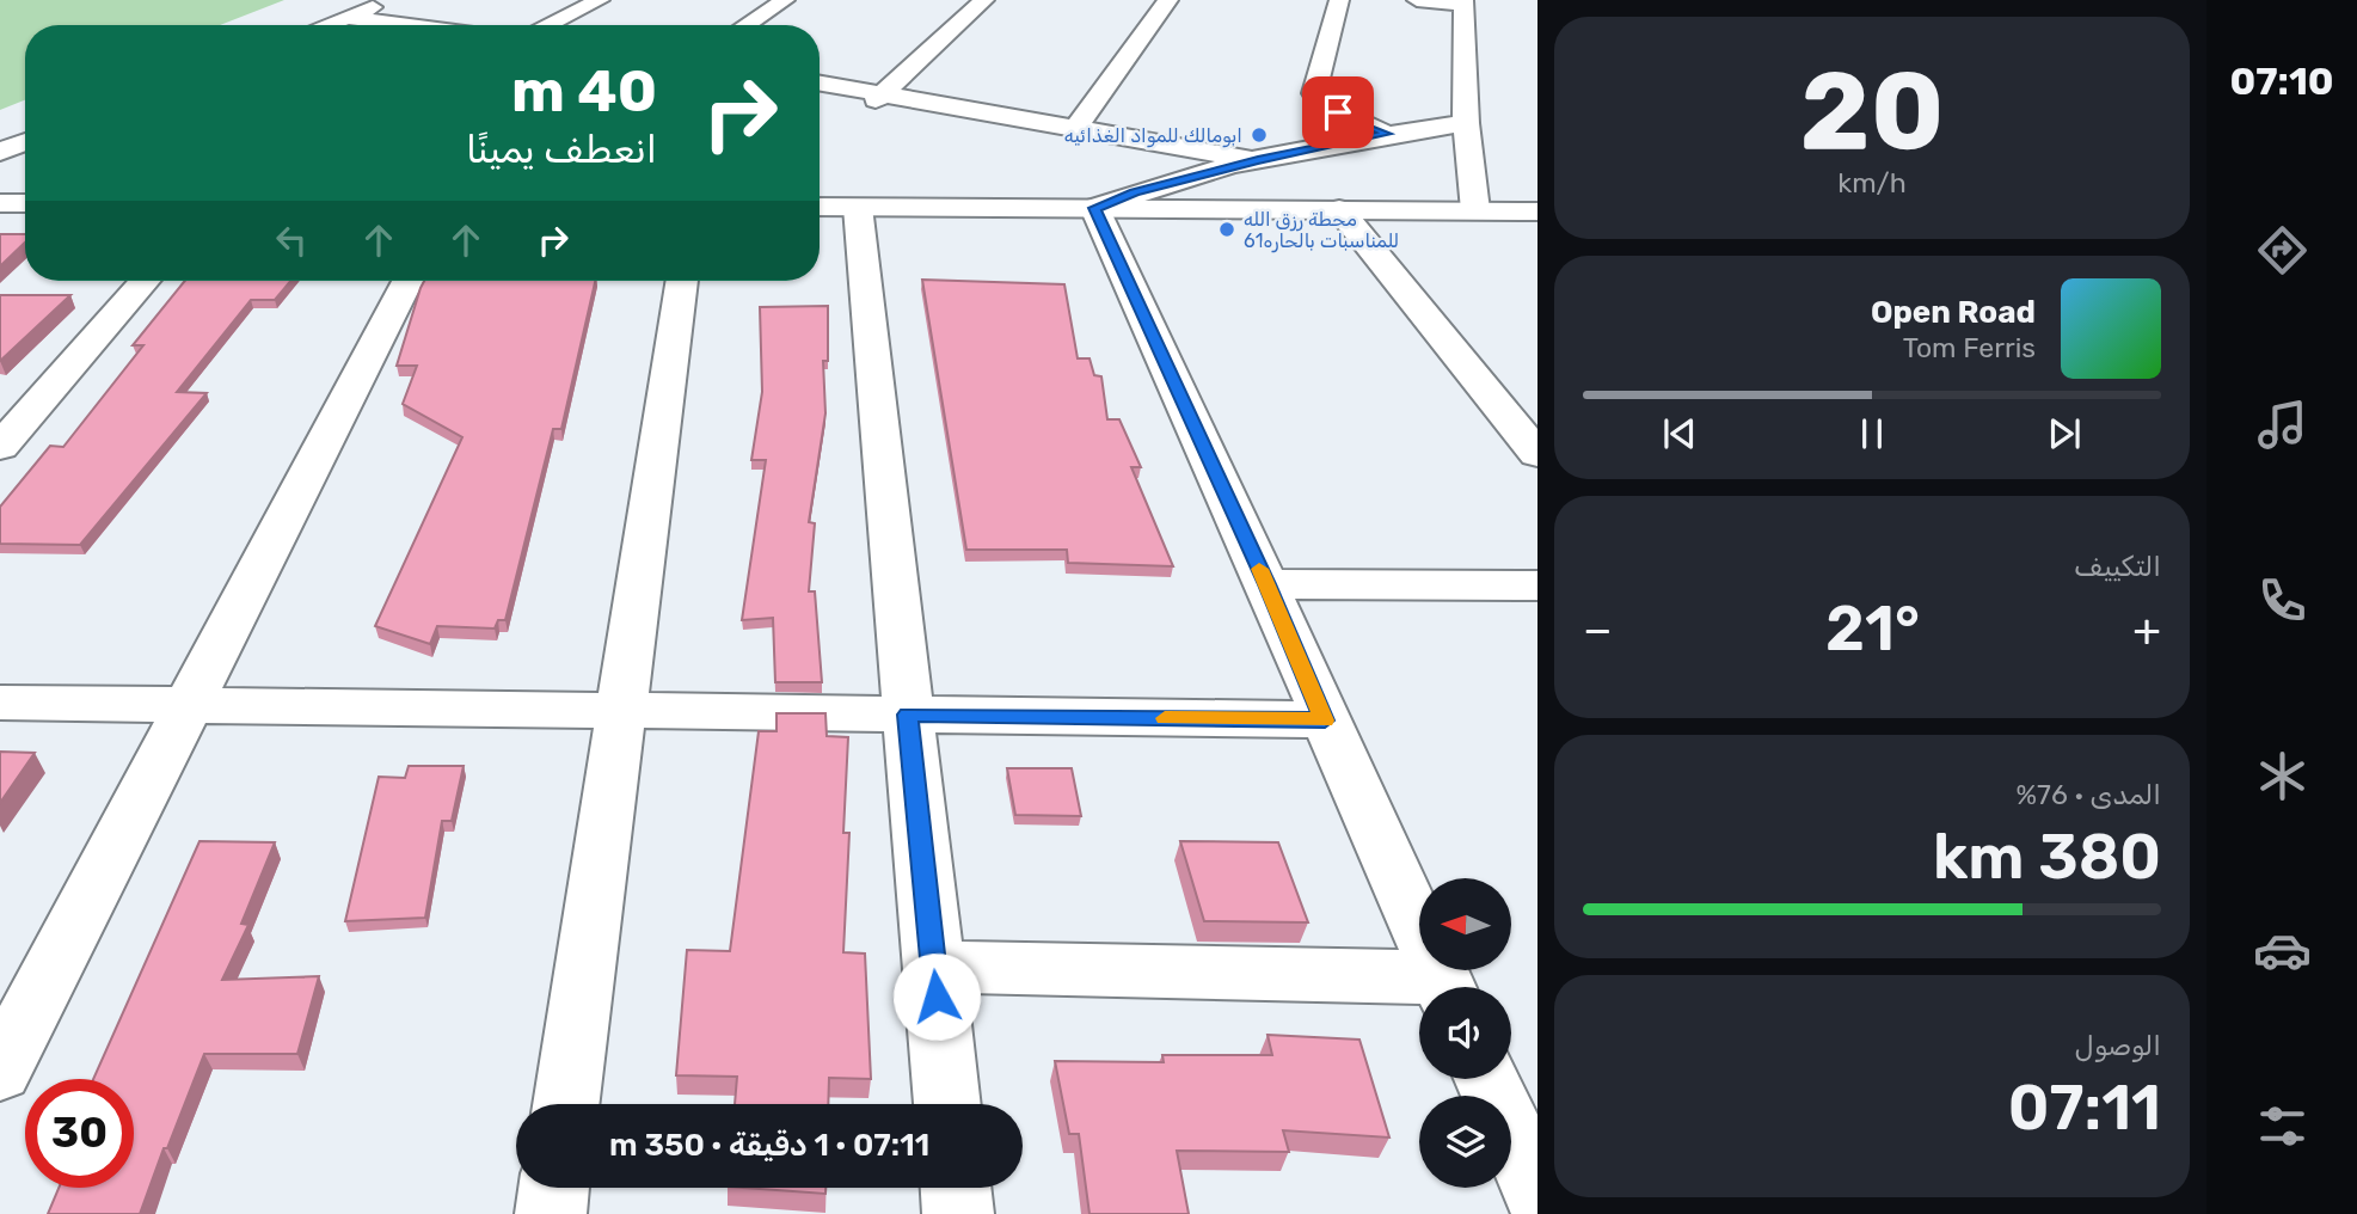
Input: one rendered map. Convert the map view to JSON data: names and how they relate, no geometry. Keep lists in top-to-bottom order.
{
  "places": ["ابومالك للمواد الغذائيه", "محطة رزق الله للمناسبات بالحاره61"],
  "north": "left",
  "page": {
    "tabs": "07:10",
    "tile": [
      ["20", "km/h"],
      "التكييف",
      ["المدى · 76%", "380 km"],
      ["الوصول", "07:11"]
    ],
    "turn": ["40 m", "انعطف يمينًا"],
    "song": ["Open Road", "Tom Ferris"],
    "heat": ["−", "21°", "+"],
    "limit": "30",
    "trip": "07:11 · 1 دقيقة · 350 m"
  }
}
